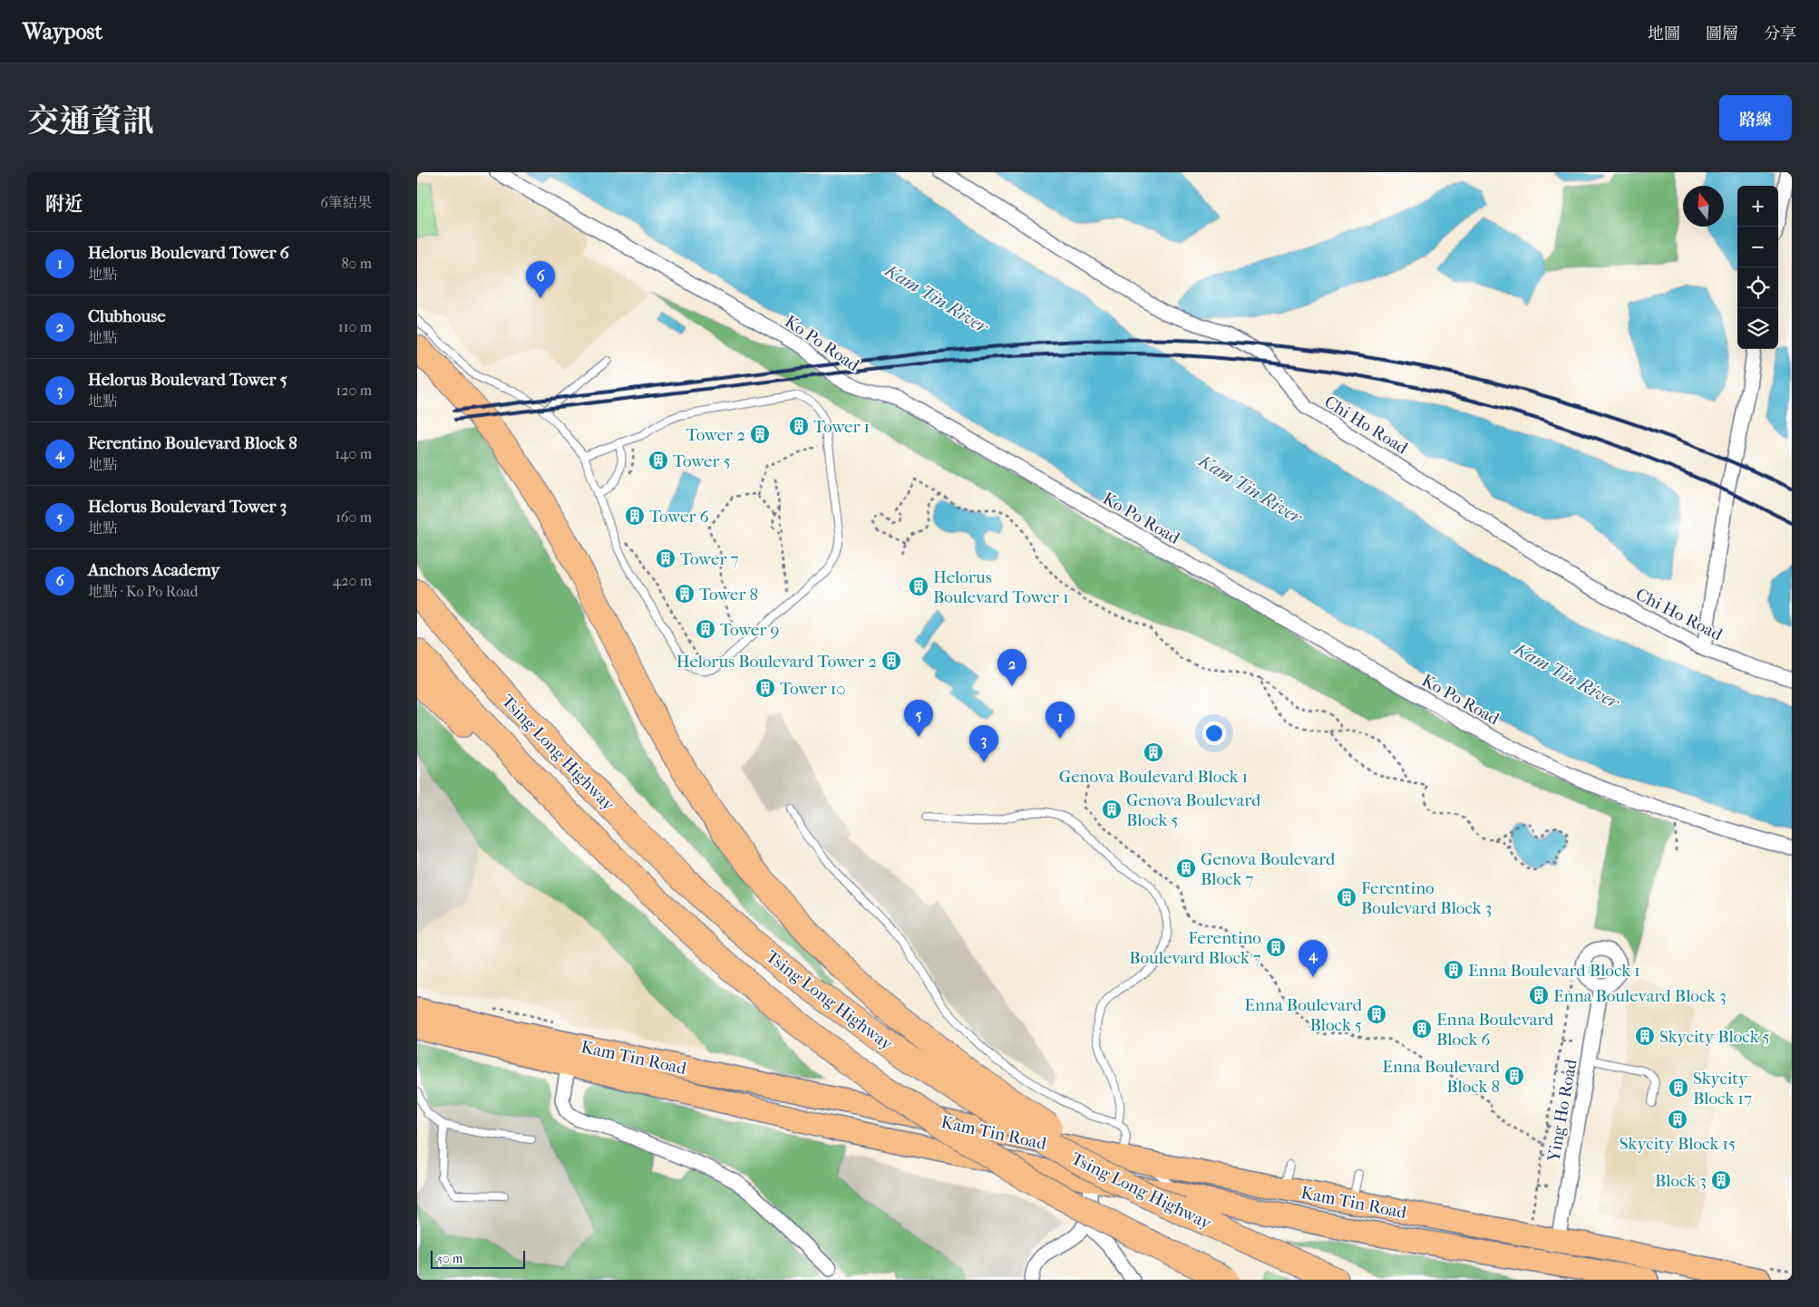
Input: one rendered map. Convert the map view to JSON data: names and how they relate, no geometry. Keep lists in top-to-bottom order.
{
  "streets": {
    "highway": ["Tsing Long Highway"],
    "main road": ["Kam Tin Road"],
    "street": ["Ko Po Road", "Chi Ho Road", "Ying Ho Road"]
  },
  "crossings": [
    ["Tsing Long Highway", "Kam Tin Road"],
    ["Kam Tin Road", "Ying Ho Road"]
  ],
  "water": ["Kam Tin River"],
  "places": {
    "building": [
      "Tower 1",
      "Tower 2",
      "Tower 5",
      "Tower 6",
      "Tower 7",
      "Helorus Boulevard Tower 1",
      "Tower 8",
      "Tower 9",
      "Helorus Boulevard Tower 2",
      "Tower 10",
      "Genova Boulevard Block 1",
      "Genova Boulevard Block 5",
      "Genova Boulevard Block 7",
      "Ferentino Boulevard Block 3",
      "Ferentino Boulevard Block 7",
      "Enna Boulevard Block 1",
      "Enna Boulevard Block 3",
      "Enna Boulevard Block 5",
      "Enna Boulevard Block 6",
      "Skycity Block 5",
      "Enna Boulevard Block 8",
      "Skycity Block 17",
      "Skycity Block 15",
      "Block 3"
    ]
  },
  "scale_bar": "50 m",
  "north": "top",
  "page": {
    "header": "Waypost",
    "nav": ["地圖", "圖層", "分享"],
    "title": "交通資訊",
    "buttons": "路線",
    "heading": ["附近", "6筆結果"],
    "map_buttons": ["+", "−"],
    "list": [
      {
        "mark": "1",
        "name": "Helorus Boulevard Tower 6",
        "note": "地點",
        "value": "80 m"
      },
      {
        "mark": "2",
        "name": "Clubhouse",
        "note": "地點",
        "value": "110 m"
      },
      {
        "mark": "3",
        "name": "Helorus Boulevard Tower 5",
        "note": "地點",
        "value": "120 m"
      },
      {
        "mark": "4",
        "name": "Ferentino Boulevard Block 8",
        "note": "地點",
        "value": "140 m"
      },
      {
        "mark": "5",
        "name": "Helorus Boulevard Tower 3",
        "note": "地點",
        "value": "160 m"
      },
      {
        "mark": "6",
        "name": "Anchors Academy",
        "note": "地點 · Ko Po Road",
        "value": "420 m"
      }
    ],
    "pins": [
      "6",
      "2",
      "5",
      "1",
      "3",
      "4"
    ],
    "scale": "50 m"
  }
}
